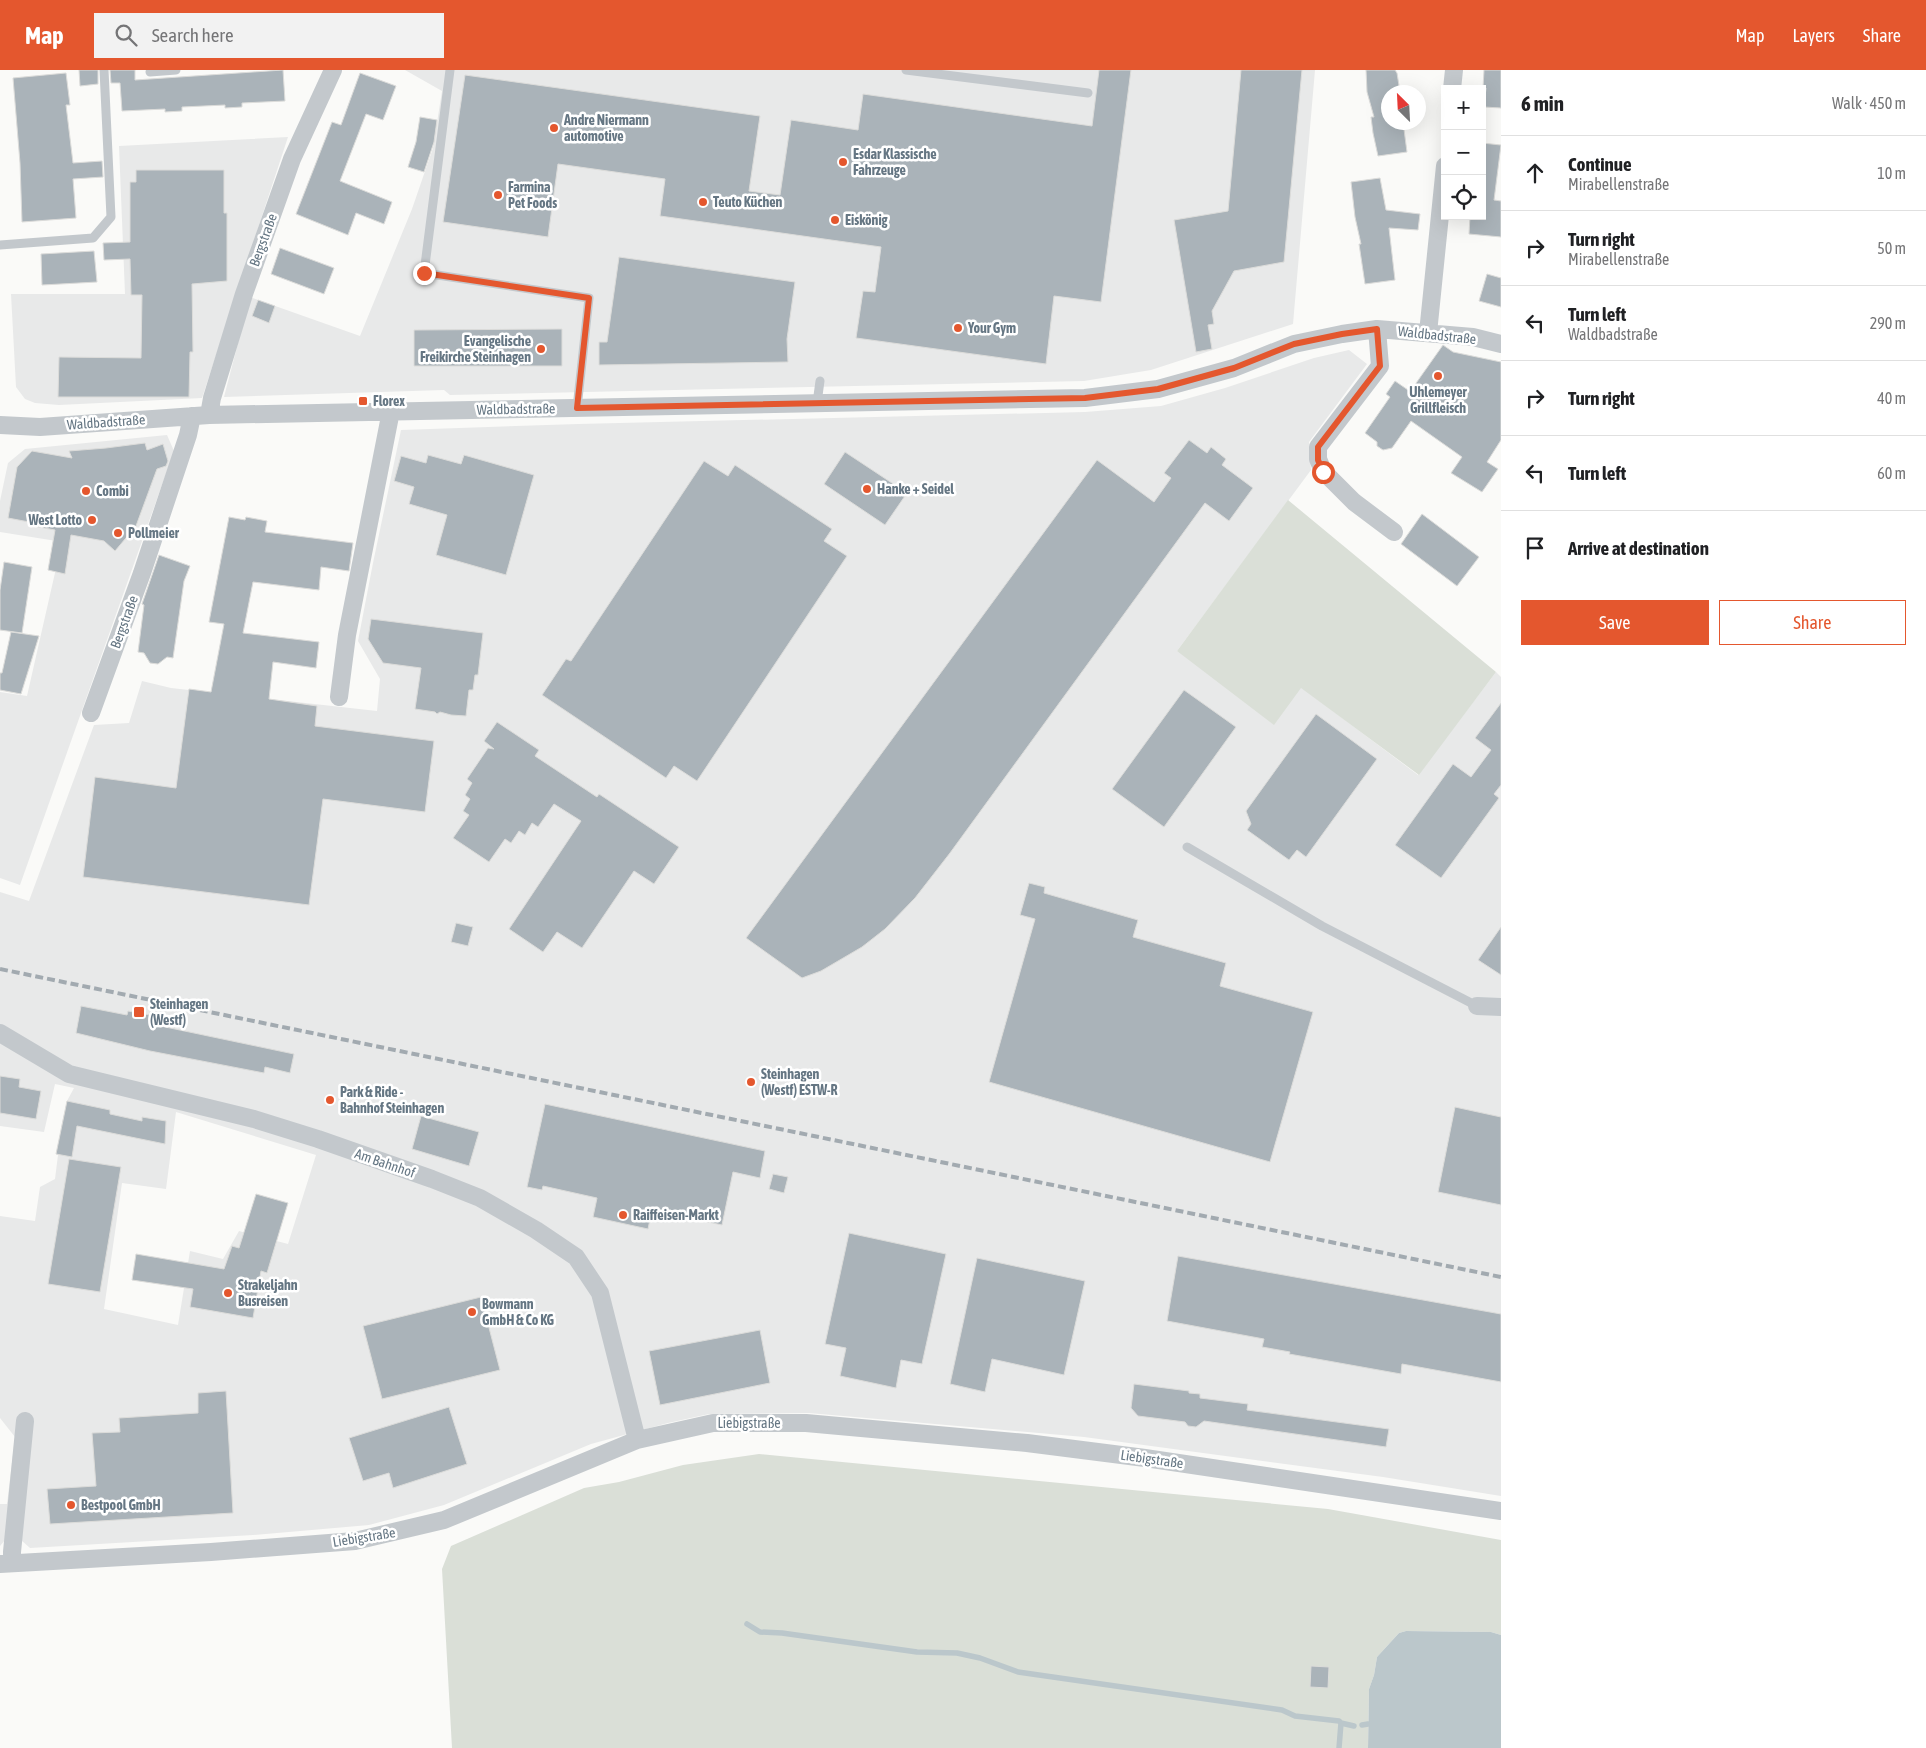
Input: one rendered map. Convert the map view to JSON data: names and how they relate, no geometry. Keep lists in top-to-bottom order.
{
  "streets": {
    "street": [
      "Bergstraße",
      "Waldbadstraße",
      "Am Bahnhof",
      "Liebigstraße"
    ]
  },
  "crossings": [
    ["Bergstraße", "Waldbadstraße"],
    ["Am Bahnhof", "Liebigstraße"]
  ],
  "places": {
    "other": [
      "Andre Niermann automotive",
      "Esdar Klassische Fahrzeuge",
      "Farmina Pet Foods",
      "Teuto Küchen",
      "Eiskönig",
      "Your Gym",
      "Evangelische Freikirche Steinhagen",
      "Uhlemeyer Grillfleisch",
      "Hanke + Seidel",
      "Combi",
      "West Lotto",
      "Pollmeier",
      "Steinhagen (Westf) ESTW-R",
      "Park & Ride - Bahnhof Steinhagen",
      "Raiffeisen-Markt",
      "Strakeljahn Busreisen",
      "Bowmann GmbH & Co KG",
      "Bestpool GmbH"
    ],
    "transit": ["Florex", "Steinhagen (Westf)"]
  },
  "north": "top left",
  "page": {
    "header": "Map",
    "search": "Search here",
    "nav": ["Map", "Layers", "Share"],
    "heading": ["6 min", "Walk · 450 m"],
    "map_buttons": ["+", "−"],
    "list": [
      ["Continue", "Mirabellenstraße", "10 m"],
      ["Turn right", "Mirabellenstraße", "50 m"],
      ["Turn left", "Waldbadstraße", "290 m"],
      ["Turn right", "40 m"],
      ["Turn left", "60 m"],
      "Arrive at destination"
    ],
    "buttons": ["Save", "Share"]
  }
}
